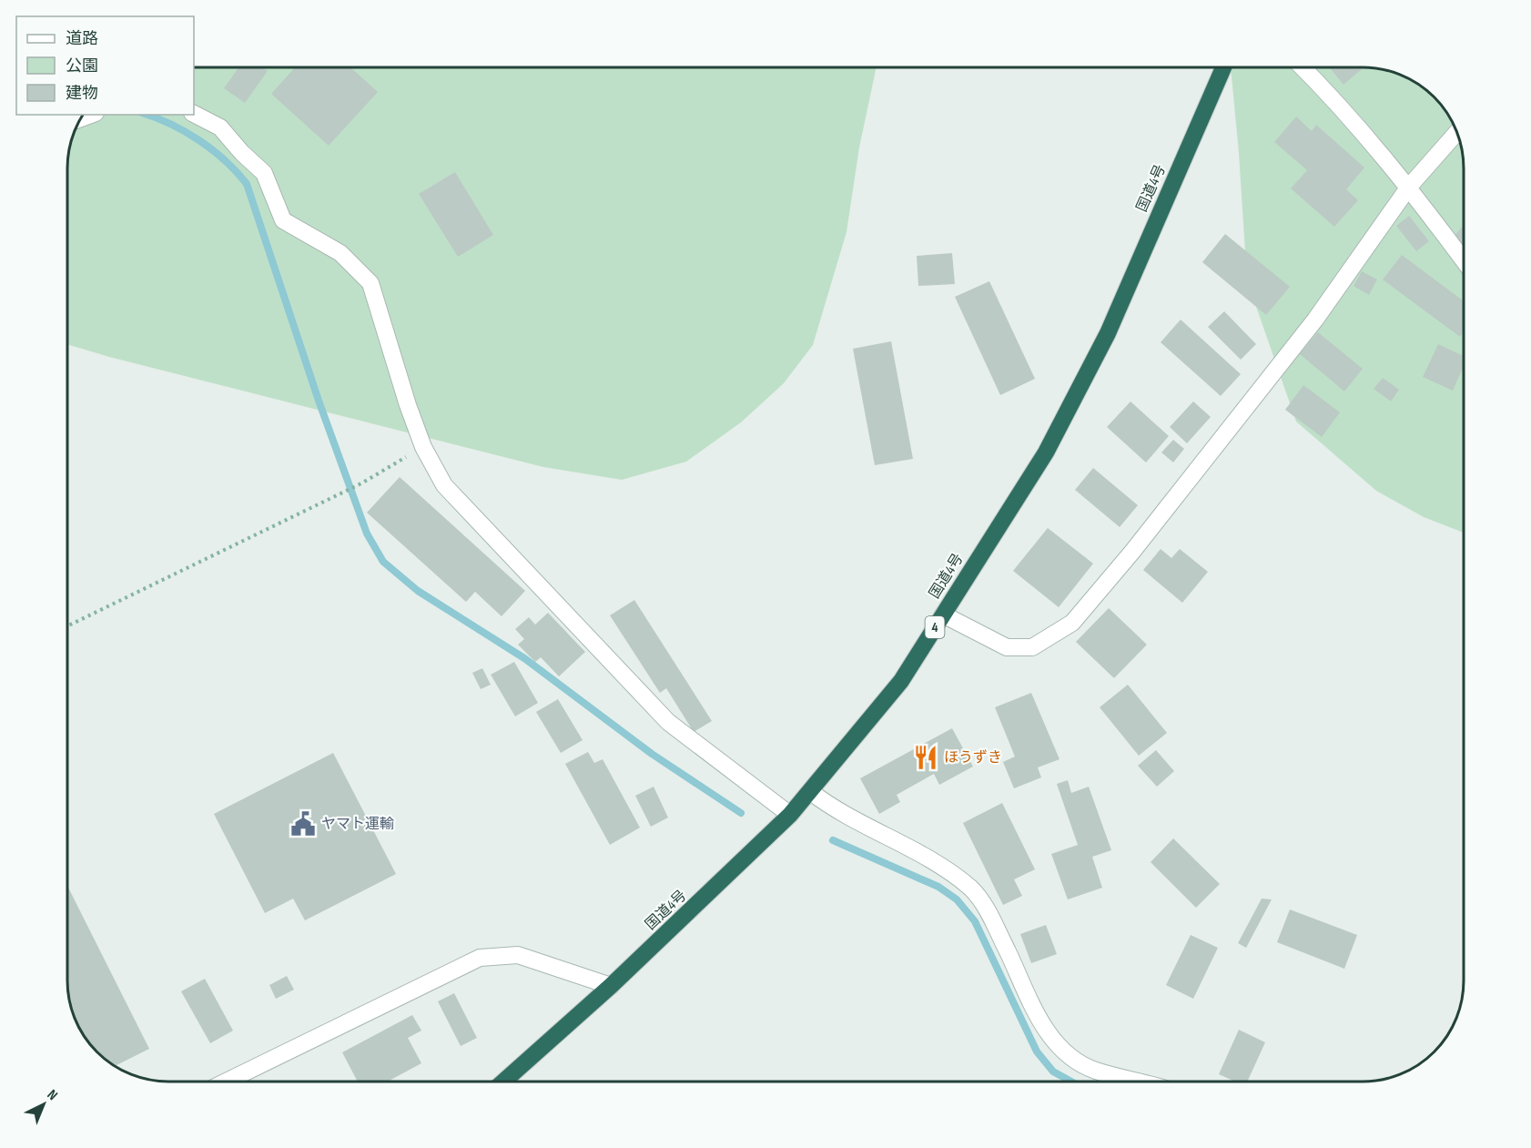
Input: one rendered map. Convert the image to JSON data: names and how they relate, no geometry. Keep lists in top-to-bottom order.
{
  "streets": {
    "highway": ["国道4号", "4"]
  },
  "places": {
    "restaurant": ["ほうずき"],
    "public building": ["ヤマト運輸"]
  },
  "legend": ["道路", "公園", "建物"],
  "north": "top right"
}
